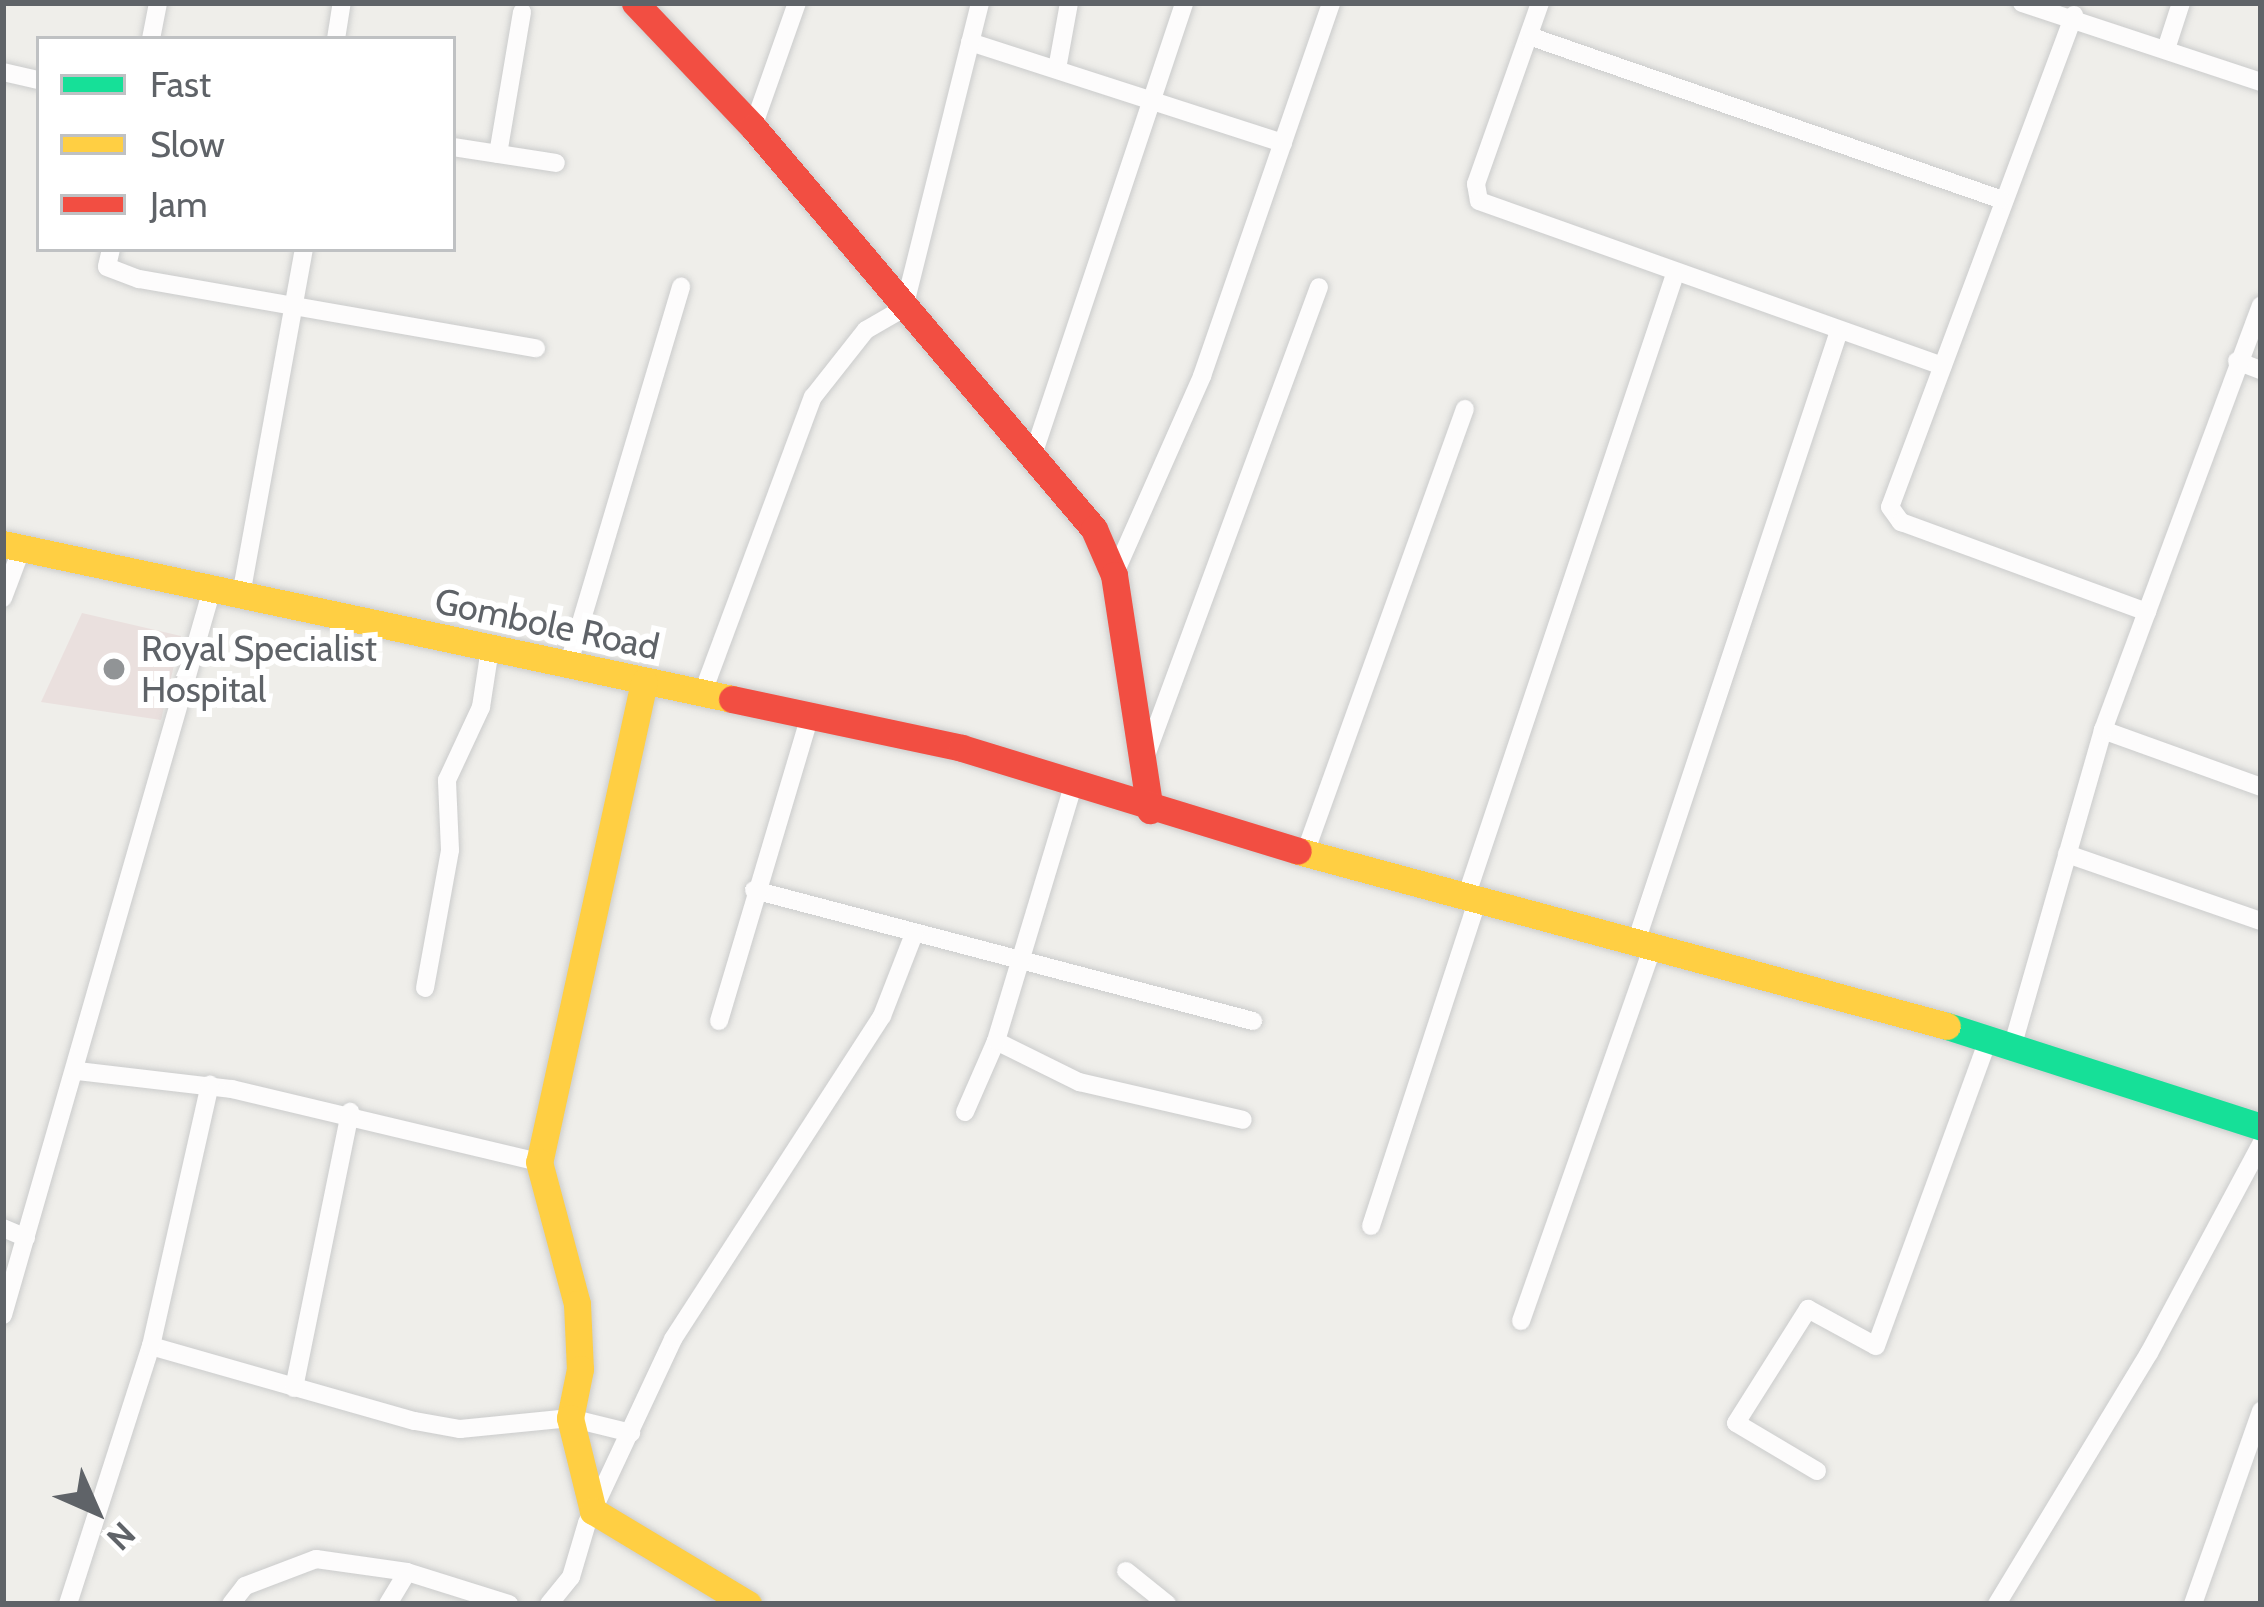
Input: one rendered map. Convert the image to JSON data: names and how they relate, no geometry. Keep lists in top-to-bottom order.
{
  "streets": {
    "street": ["Gombole Road"]
  },
  "places": ["Royal Specialist Hospital"],
  "legend": ["Fast", "Slow", "Jam"],
  "north": "bottom right"
}
